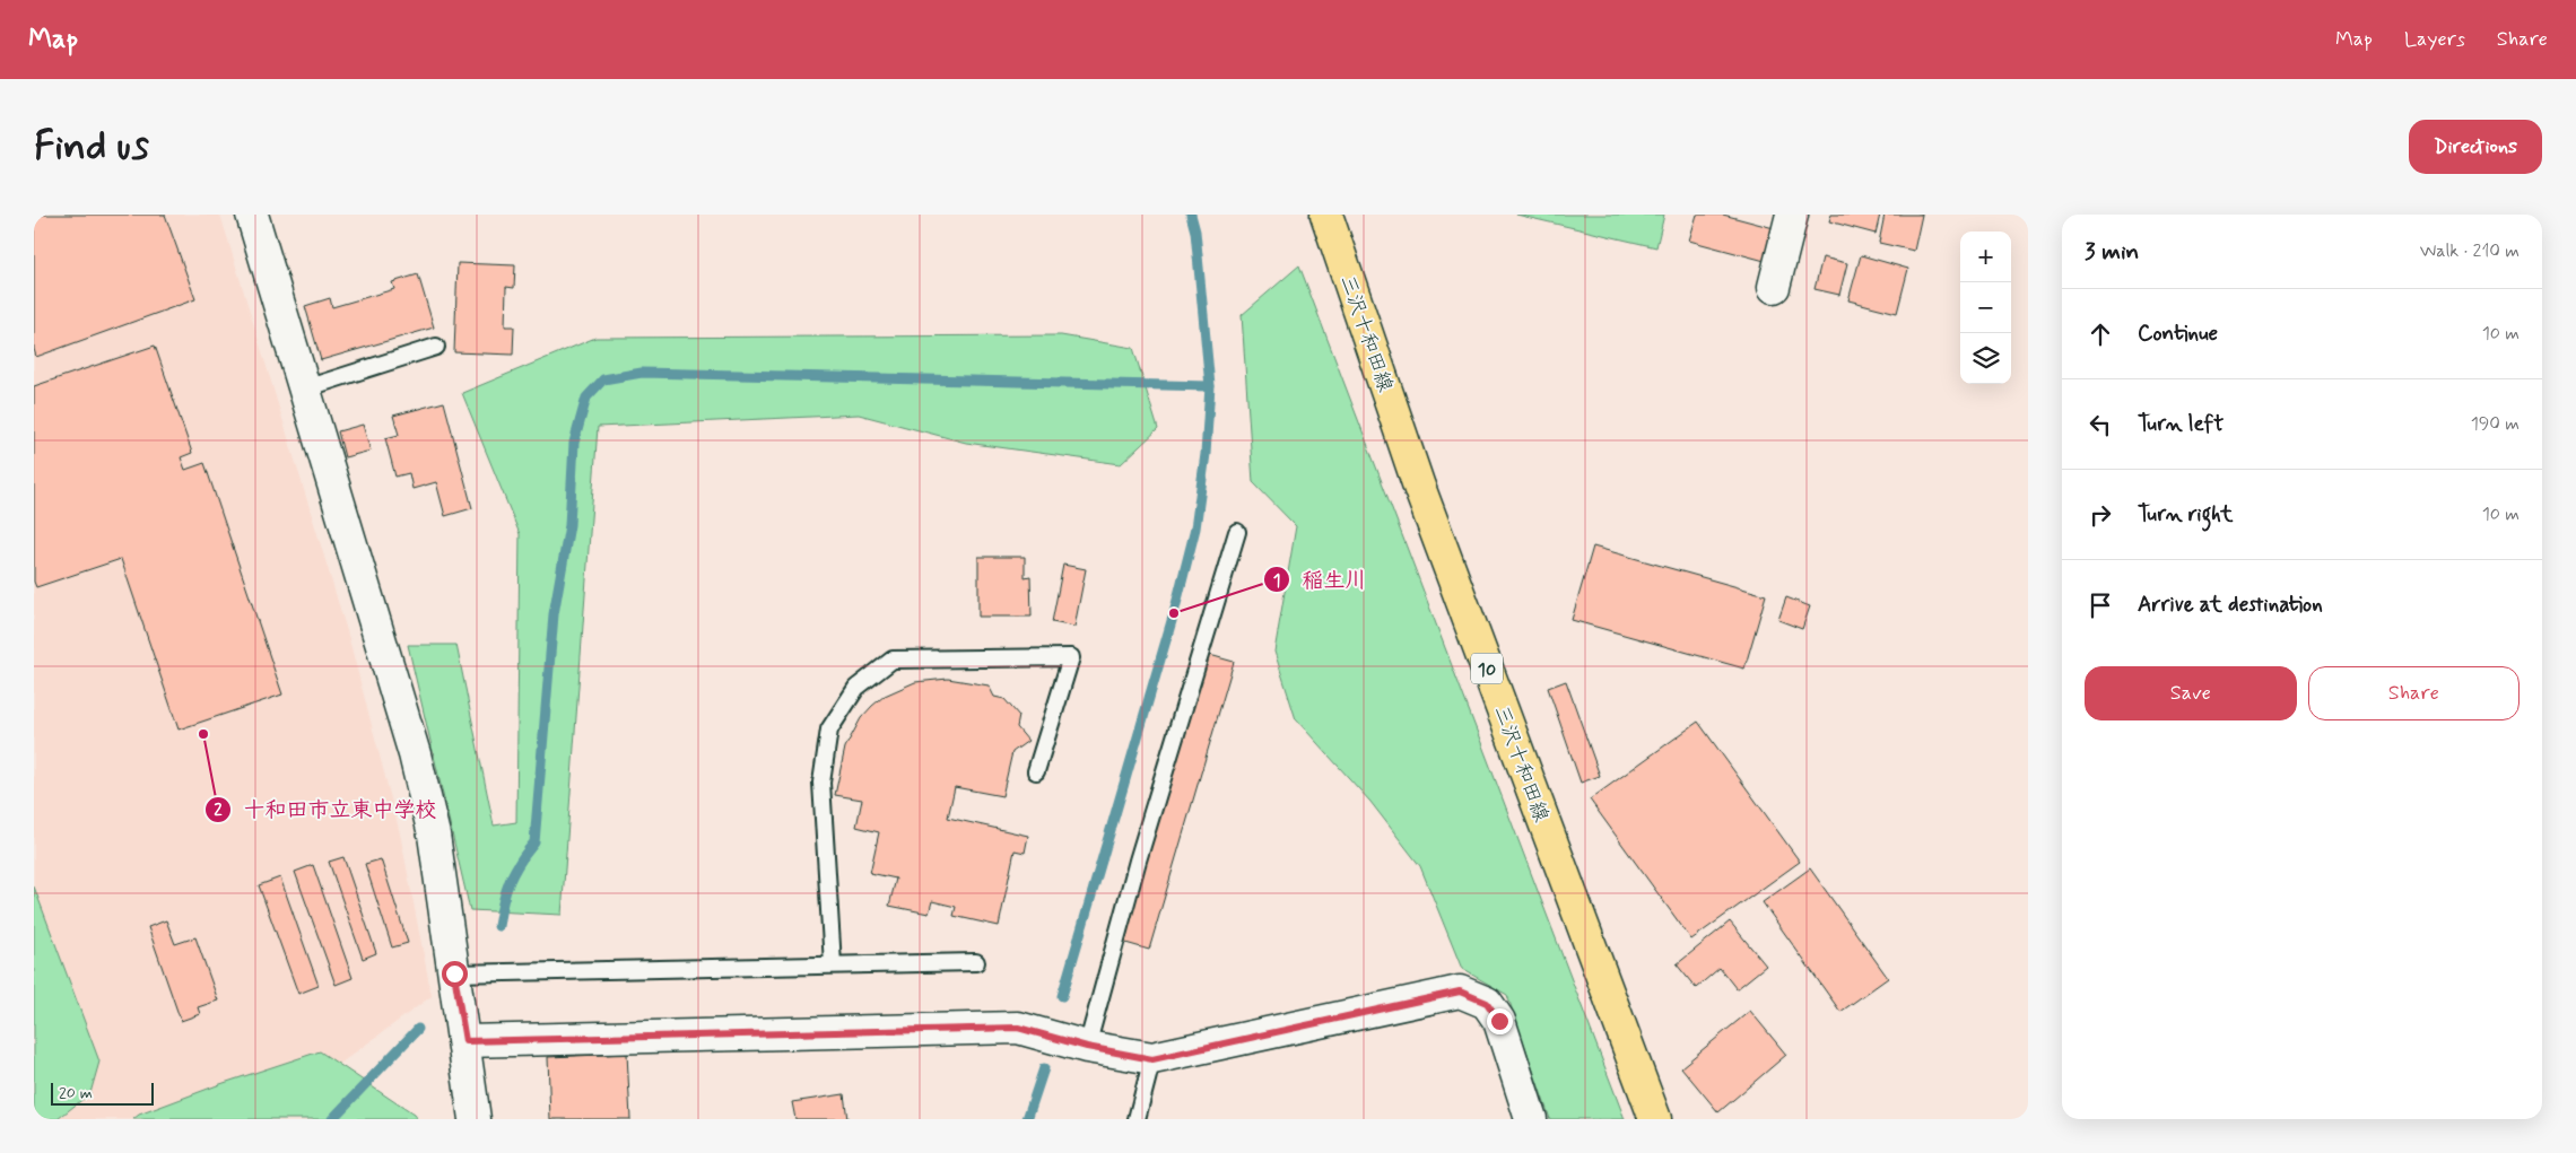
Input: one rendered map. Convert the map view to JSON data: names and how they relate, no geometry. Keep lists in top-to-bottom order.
{
  "streets": {
    "main road": ["三沢十和田線", "10"]
  },
  "places": ["稲生川", "十和田市立東中学校"],
  "scale_bar": "20 m",
  "page": {
    "header": "Map",
    "nav": ["Map", "Layers", "Share"],
    "buttons": [
      "Directions",
      ["Save", "Share"]
    ],
    "title": "Find us",
    "heading": ["3 min", "Walk · 210 m"],
    "map_buttons": ["+", "−"],
    "list": [
      ["Continue", "10 m"],
      ["Turn left", "190 m"],
      ["Turn right", "10 m"],
      "Arrive at destination"
    ],
    "scale": "20 m"
  }
}
